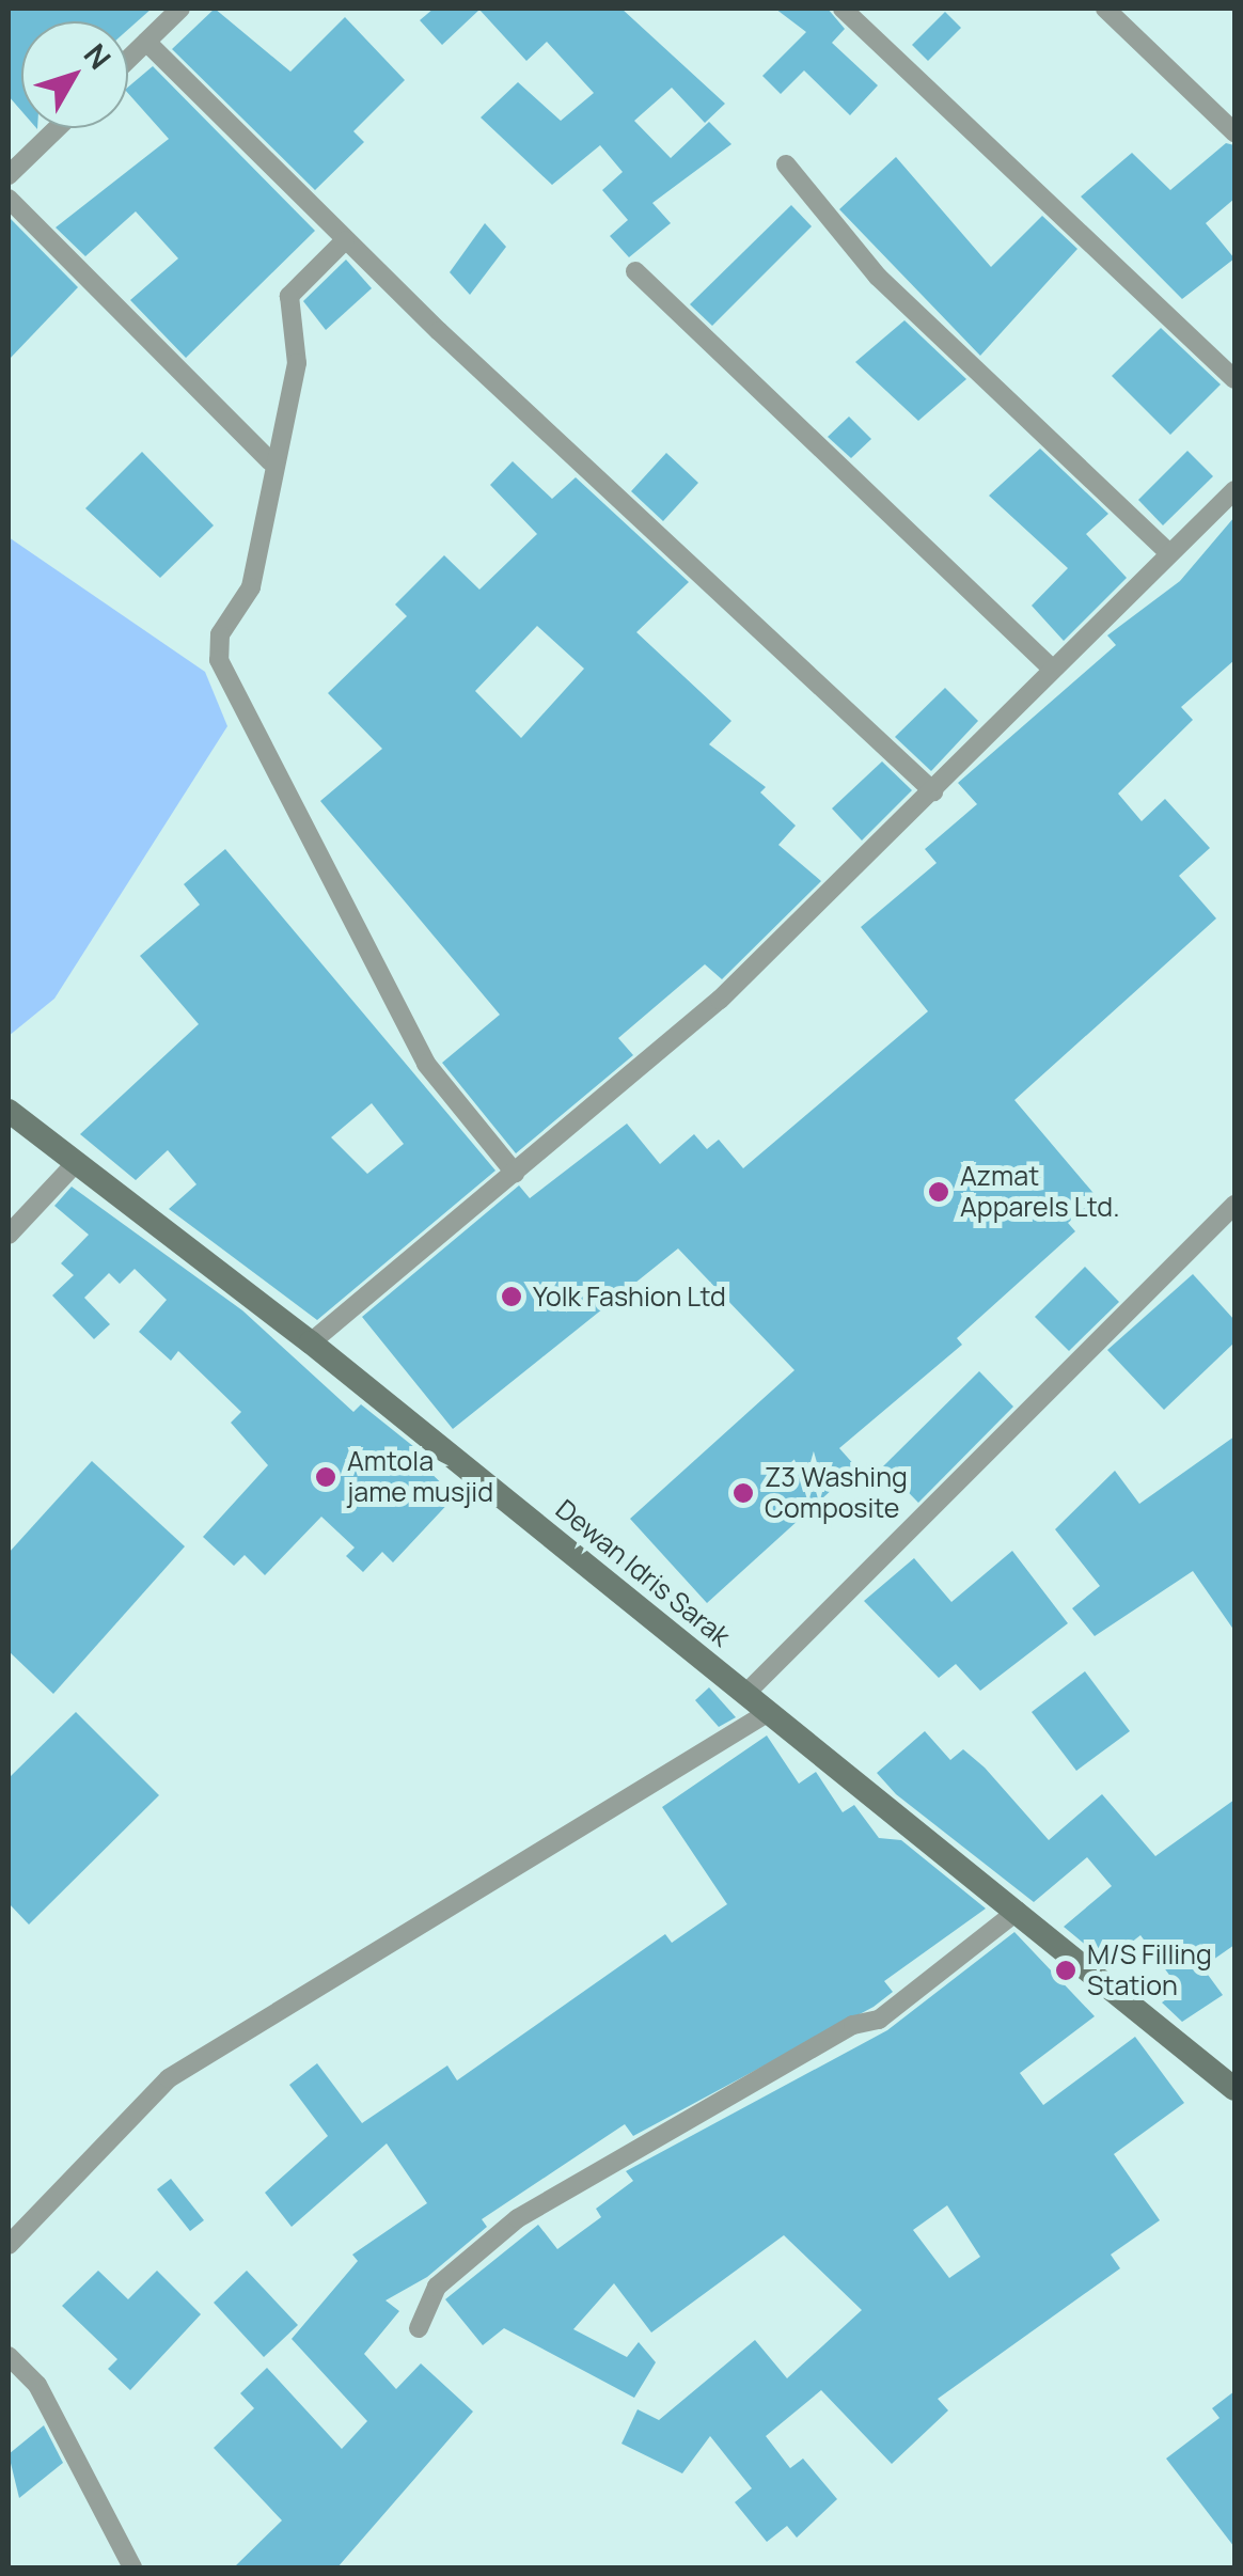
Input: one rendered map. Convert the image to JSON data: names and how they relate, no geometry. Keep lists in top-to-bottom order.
{
  "streets": {
    "main road": ["Dewan Idris Sarak"]
  },
  "places": [
    "Azmat Apparels Ltd.",
    "Yolk Fashion Ltd",
    "Amtola jame musjid",
    "Z3 Washing Composite",
    "M/S Filling Station"
  ],
  "north": "top right"
}
